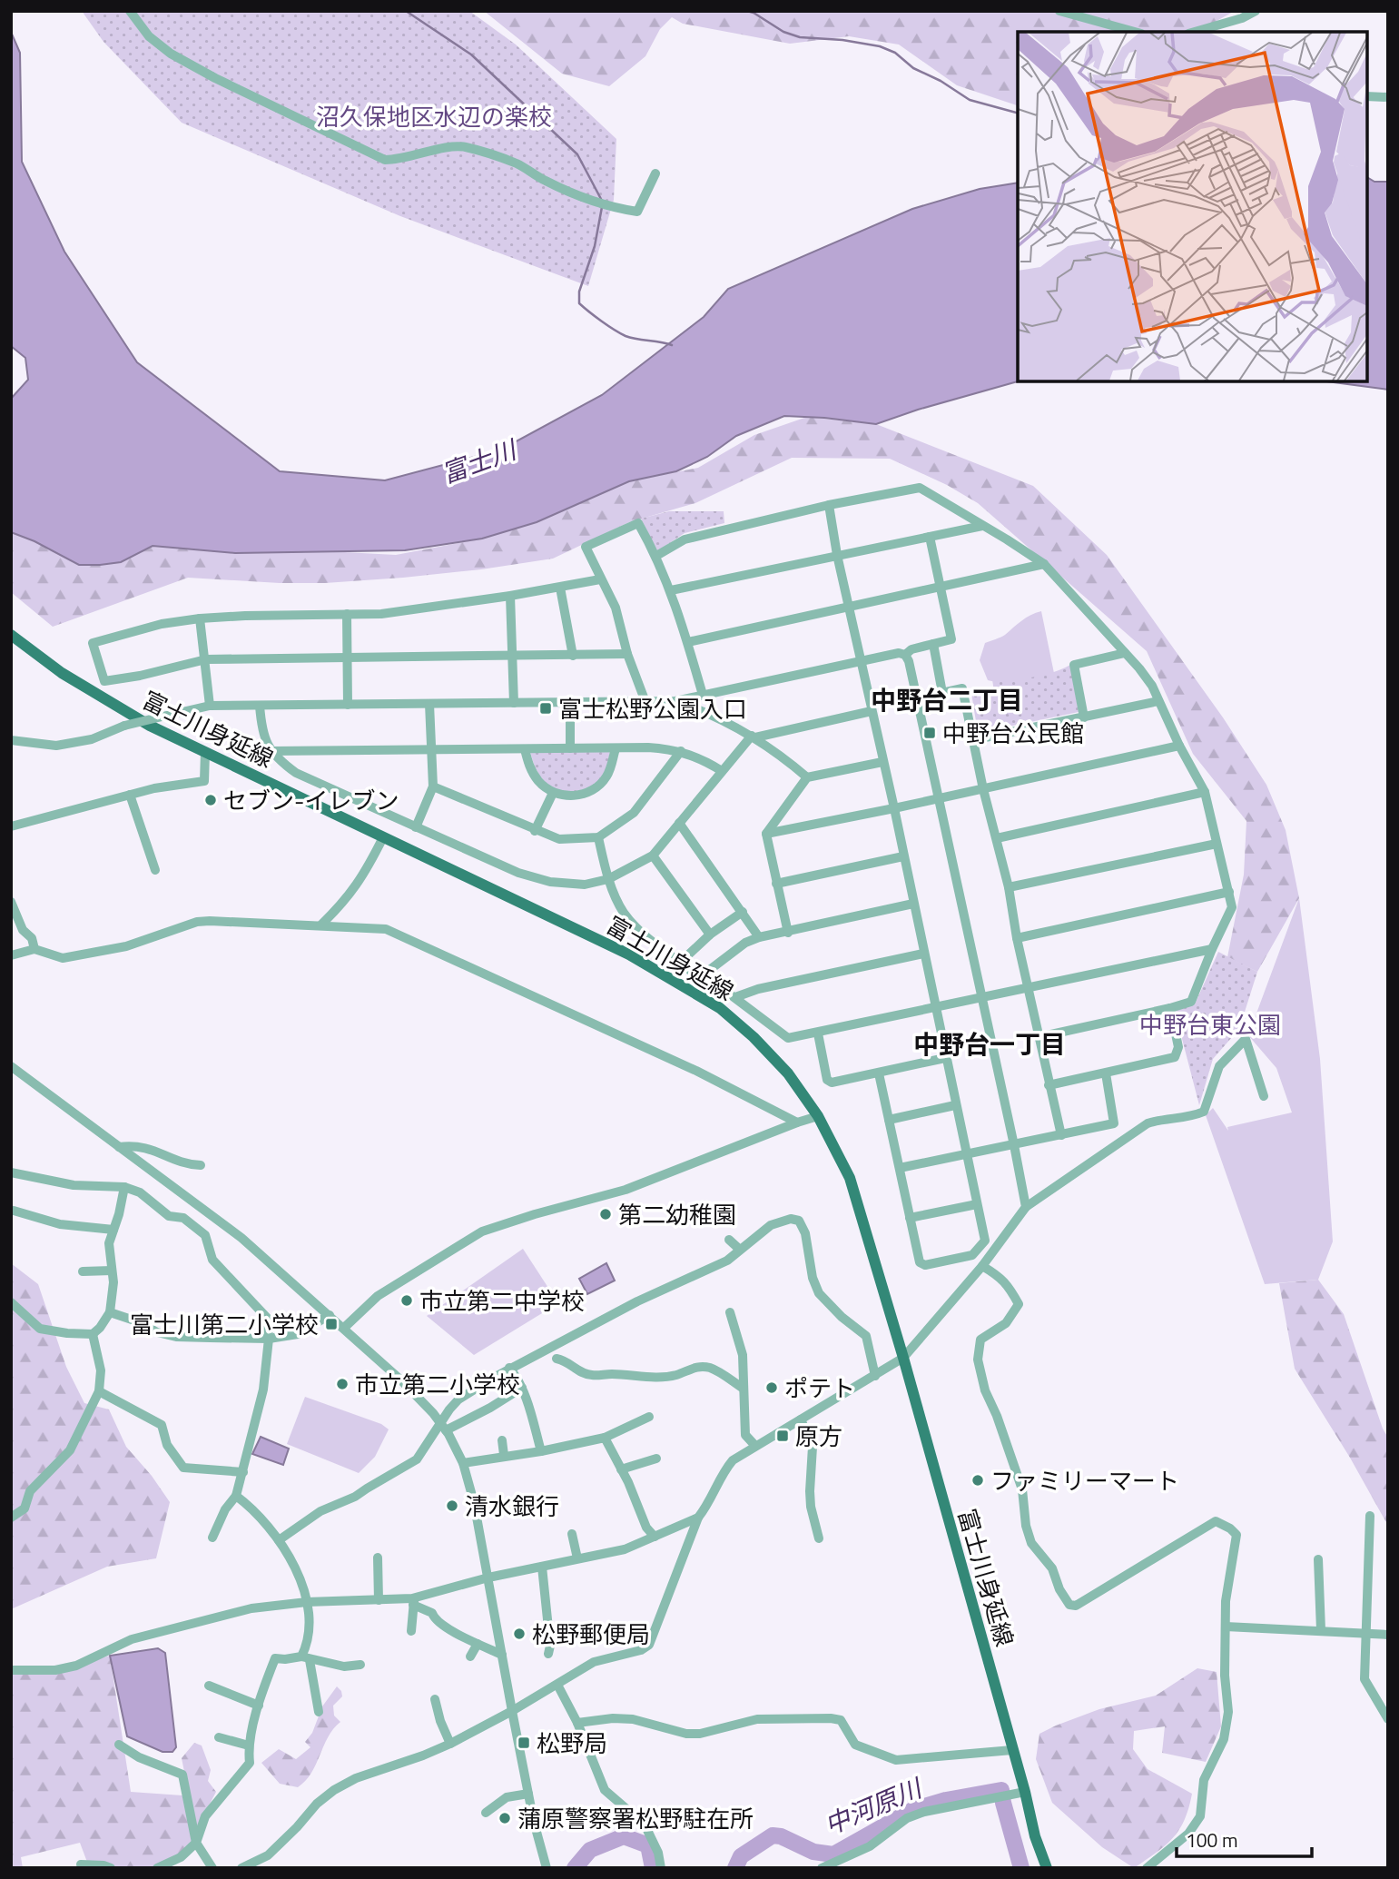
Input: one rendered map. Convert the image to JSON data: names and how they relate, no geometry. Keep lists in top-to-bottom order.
{
  "streets": {
    "main road": ["富士川身延線"]
  },
  "districts": ["中野台二丁目", "中野台一丁目"],
  "water": ["富士川", "中河原川"],
  "parks": ["沼久保地区水辺の楽校", "中野台東公園"],
  "places": {
    "transit": [
      "富士松野公園入口",
      "中野台公民館",
      "富士川第二小学校",
      "原方",
      "松野局"
    ],
    "other": [
      "セブン-イレブン",
      "第二幼稚園",
      "市立第二中学校",
      "市立第二小学校",
      "ポテト",
      "ファミリーマート",
      "清水銀行",
      "松野郵便局",
      "蒲原警察署松野駐在所"
    ]
  },
  "scale_bar": "100 m"
}
